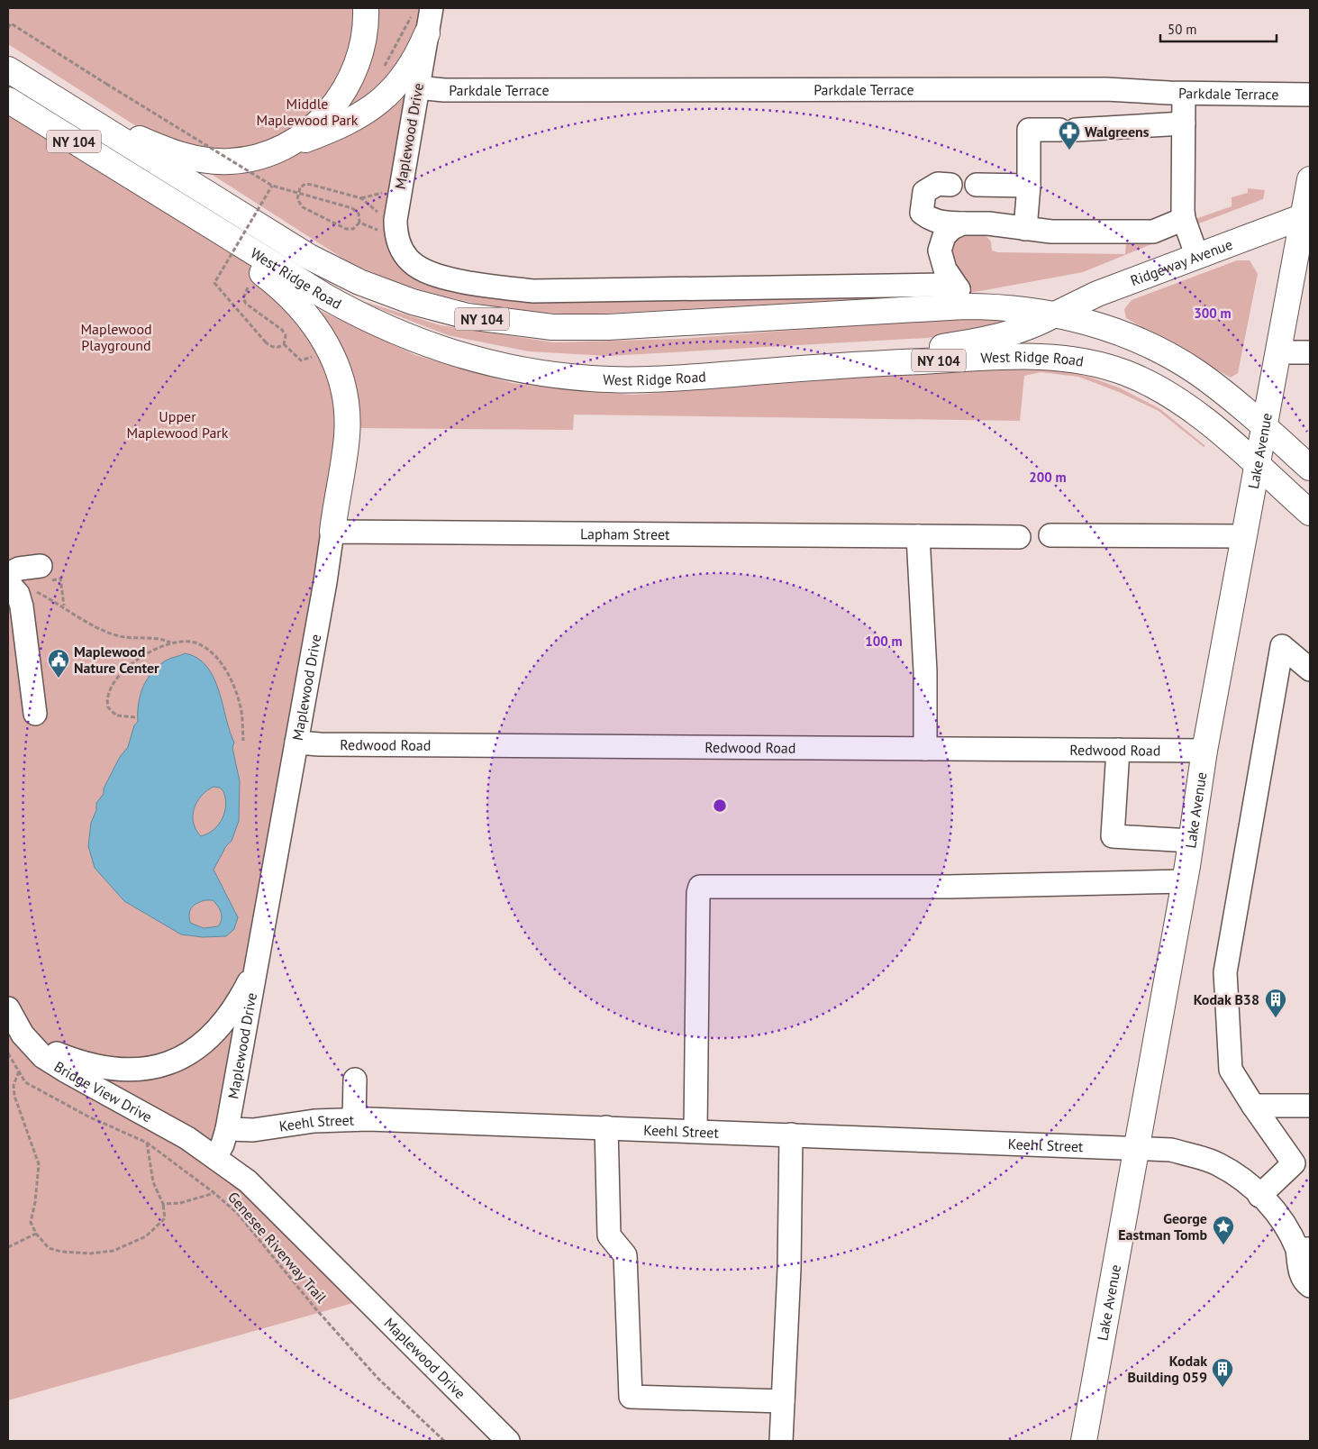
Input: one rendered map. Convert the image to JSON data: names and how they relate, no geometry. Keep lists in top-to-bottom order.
{
  "streets": {
    "main road": [
      "NY 104",
      "Ridgeway Avenue",
      "West Ridge Road",
      "Lake Avenue"
    ],
    "street": [
      "Parkdale Terrace",
      "Maplewood Drive",
      "Lapham Street",
      "Redwood Road",
      "Bridge View Drive",
      "Keehl Street"
    ],
    "path": ["Genesee Riverway Trail"]
  },
  "crossings": [
    ["Parkdale Terrace", "Maplewood Drive"],
    ["Maplewood Drive", "Lapham Street"],
    ["Maplewood Drive", "Redwood Road"],
    ["Maplewood Drive", "Bridge View Drive"],
    ["Maplewood Drive", "Keehl Street"],
    ["NY 104", "West Ridge Road"],
    ["Ridgeway Avenue", "West Ridge Road"],
    ["Ridgeway Avenue", "Lake Avenue"],
    ["West Ridge Road", "Lake Avenue"],
    ["Lake Avenue", "Redwood Road"],
    ["Lake Avenue", "Keehl Street"]
  ],
  "parks": ["Middle Maplewood Park", "Maplewood Playground", "Upper Maplewood Park"],
  "places": {
    "pharmacy": ["Walgreens"],
    "public building": ["Maplewood Nature Center"],
    "building": ["Kodak B38", "Kodak Building 059"],
    "place": ["George Eastman Tomb"]
  },
  "scale_bar": "50 m",
  "rings": ["300 m", "200 m", "100 m"]
}
